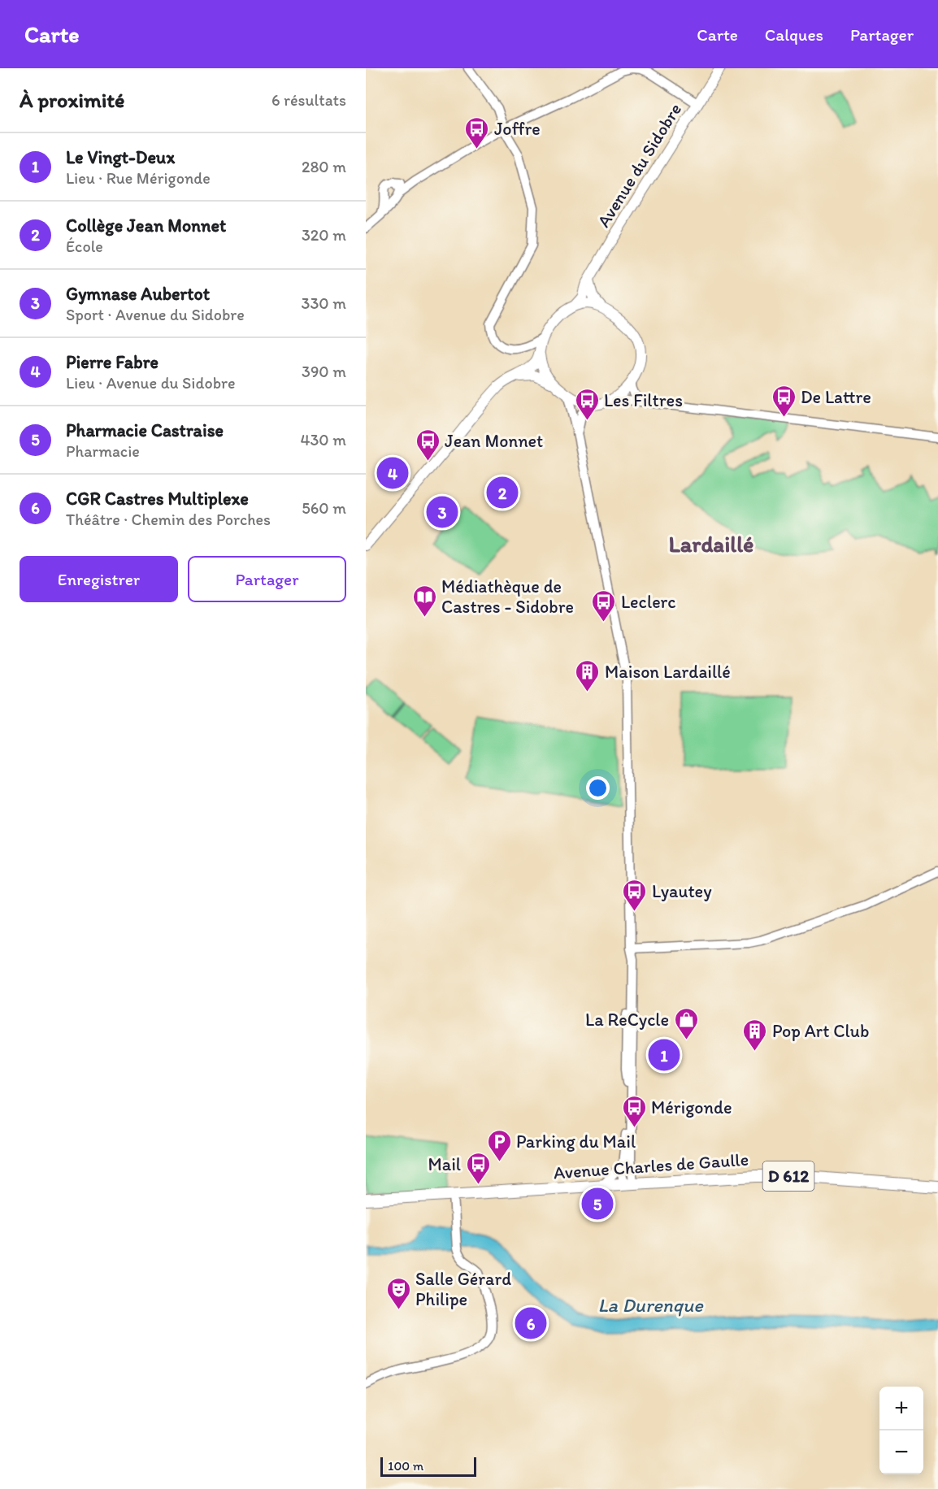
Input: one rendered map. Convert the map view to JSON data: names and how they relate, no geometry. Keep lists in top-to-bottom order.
{
  "streets": {
    "main road": ["Avenue du Sidobre", "Avenue Charles de Gaulle", "D 612"]
  },
  "districts": ["Lardaillé"],
  "water": ["La Durenque"],
  "places": {
    "bus stop": [
      "Joffre",
      "De Lattre",
      "Les Filtres",
      "Jean Monnet",
      "Leclerc",
      "Lyautey",
      "Mérigonde",
      "Mail"
    ],
    "library": ["Médiathèque de Castres - Sidobre"],
    "building": ["Maison Lardaillé", "Pop Art Club"],
    "shop": ["La ReCycle"],
    "parking": ["Parking du Mail"],
    "theatre": ["Salle Gérard Philipe"]
  },
  "scale_bar": "100 m",
  "page": {
    "header": "Carte",
    "nav": ["Carte", "Calques", "Partager"],
    "heading": ["À proximité", "6 résultats"],
    "list": [
      {
        "mark": "1",
        "name": "Le Vingt-Deux",
        "note": "Lieu · Rue Mérigonde",
        "value": "280 m"
      },
      {
        "mark": "2",
        "name": "Collège Jean Monnet",
        "note": "École",
        "value": "320 m"
      },
      {
        "mark": "3",
        "name": "Gymnase Aubertot",
        "note": "Sport · Avenue du Sidobre",
        "value": "330 m"
      },
      {
        "mark": "4",
        "name": "Pierre Fabre",
        "note": "Lieu · Avenue du Sidobre",
        "value": "390 m"
      },
      {
        "mark": "5",
        "name": "Pharmacie Castraise",
        "note": "Pharmacie",
        "value": "430 m"
      },
      {
        "mark": "6",
        "name": "CGR Castres Multiplexe",
        "note": "Théâtre · Chemin des Porches",
        "value": "560 m"
      }
    ],
    "pins": [
      "4",
      "2",
      "3",
      "1",
      "5",
      "6"
    ],
    "buttons": ["Enregistrer", "Partager"],
    "map_buttons": ["+", "−"],
    "scale": "100 m"
  }
}
